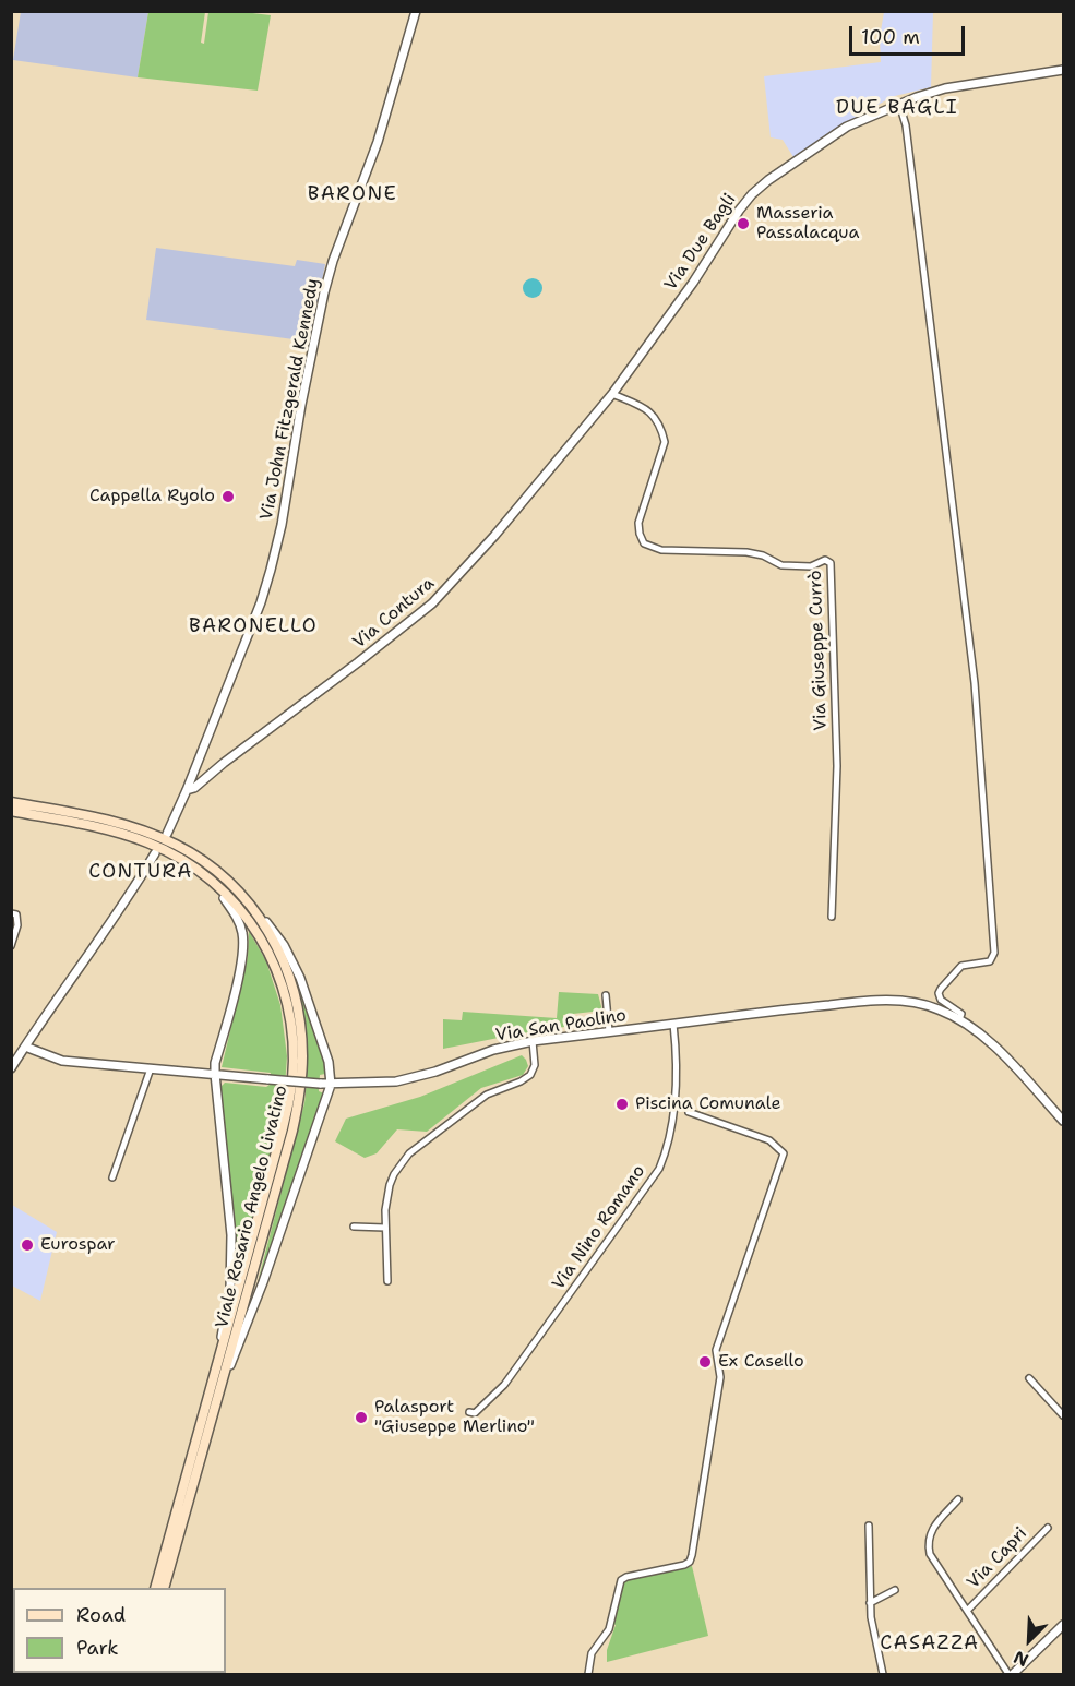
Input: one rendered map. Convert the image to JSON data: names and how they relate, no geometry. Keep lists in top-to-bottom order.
{
  "streets": {
    "main road": ["Viale Rosario Angelo Livatino"],
    "street": [
      "Via Due Bagli",
      "Via John Fitzgerald Kennedy",
      "Via Contura",
      "Via Giuseppe Currò",
      "Via San Paolino",
      "Via Nino Romano",
      "Via Capri"
    ]
  },
  "crossings": [
    ["Via Due Bagli", "Via Contura"],
    ["Via Due Bagli", "Via Giuseppe Currò"],
    ["Via John Fitzgerald Kennedy", "Via Contura"],
    ["Via Contura", "Via Giuseppe Currò"],
    ["Via San Paolino", "Via Nino Romano"]
  ],
  "districts": [
    "DUE BAGLI",
    "BARONE",
    "BARONELLO",
    "CONTURA",
    "CASAZZA"
  ],
  "places": [
    "Masseria Passalacqua",
    "Cappella Ryolo",
    "Piscina Comunale",
    "Eurospar",
    "Ex Casello",
    "Palasport \"Giuseppe Merlino\""
  ],
  "legend": ["Road", "Park"],
  "scale_bar": "100 m",
  "north": "bottom left"
}
